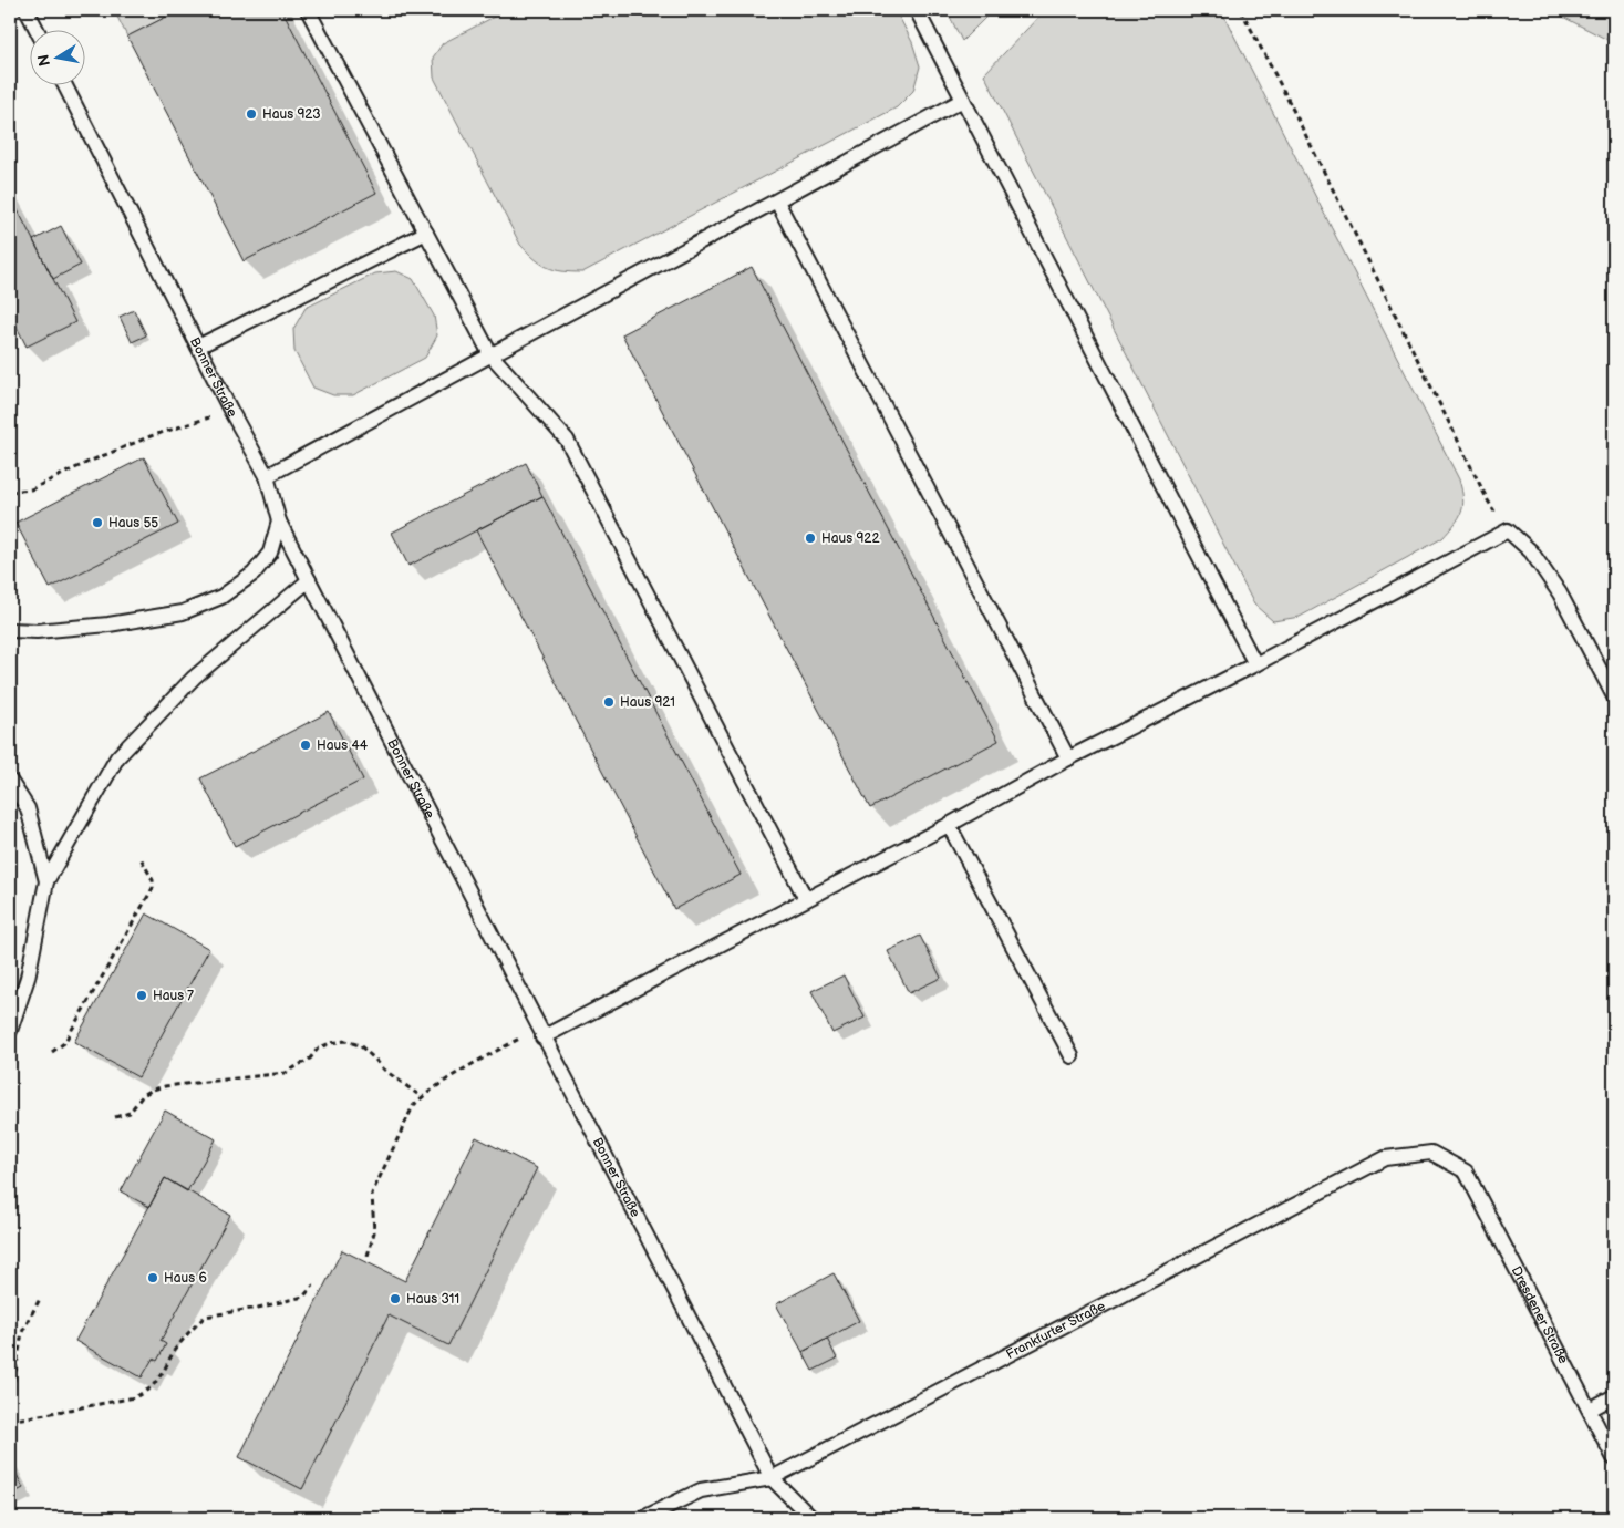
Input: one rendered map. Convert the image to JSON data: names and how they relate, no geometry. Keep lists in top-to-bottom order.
{
  "streets": {
    "lane": ["Bonner Straße", "Dresdener Straße", "Frankfurter Straße"]
  },
  "crossings": [
    ["Bonner Straße", "Frankfurter Straße"],
    ["Dresdener Straße", "Frankfurter Straße"]
  ],
  "places": [
    "Haus 923",
    "Haus 55",
    "Haus 922",
    "Haus 921",
    "Haus 44",
    "Haus 7",
    "Haus 6",
    "Haus 311"
  ],
  "north": "left"
}
